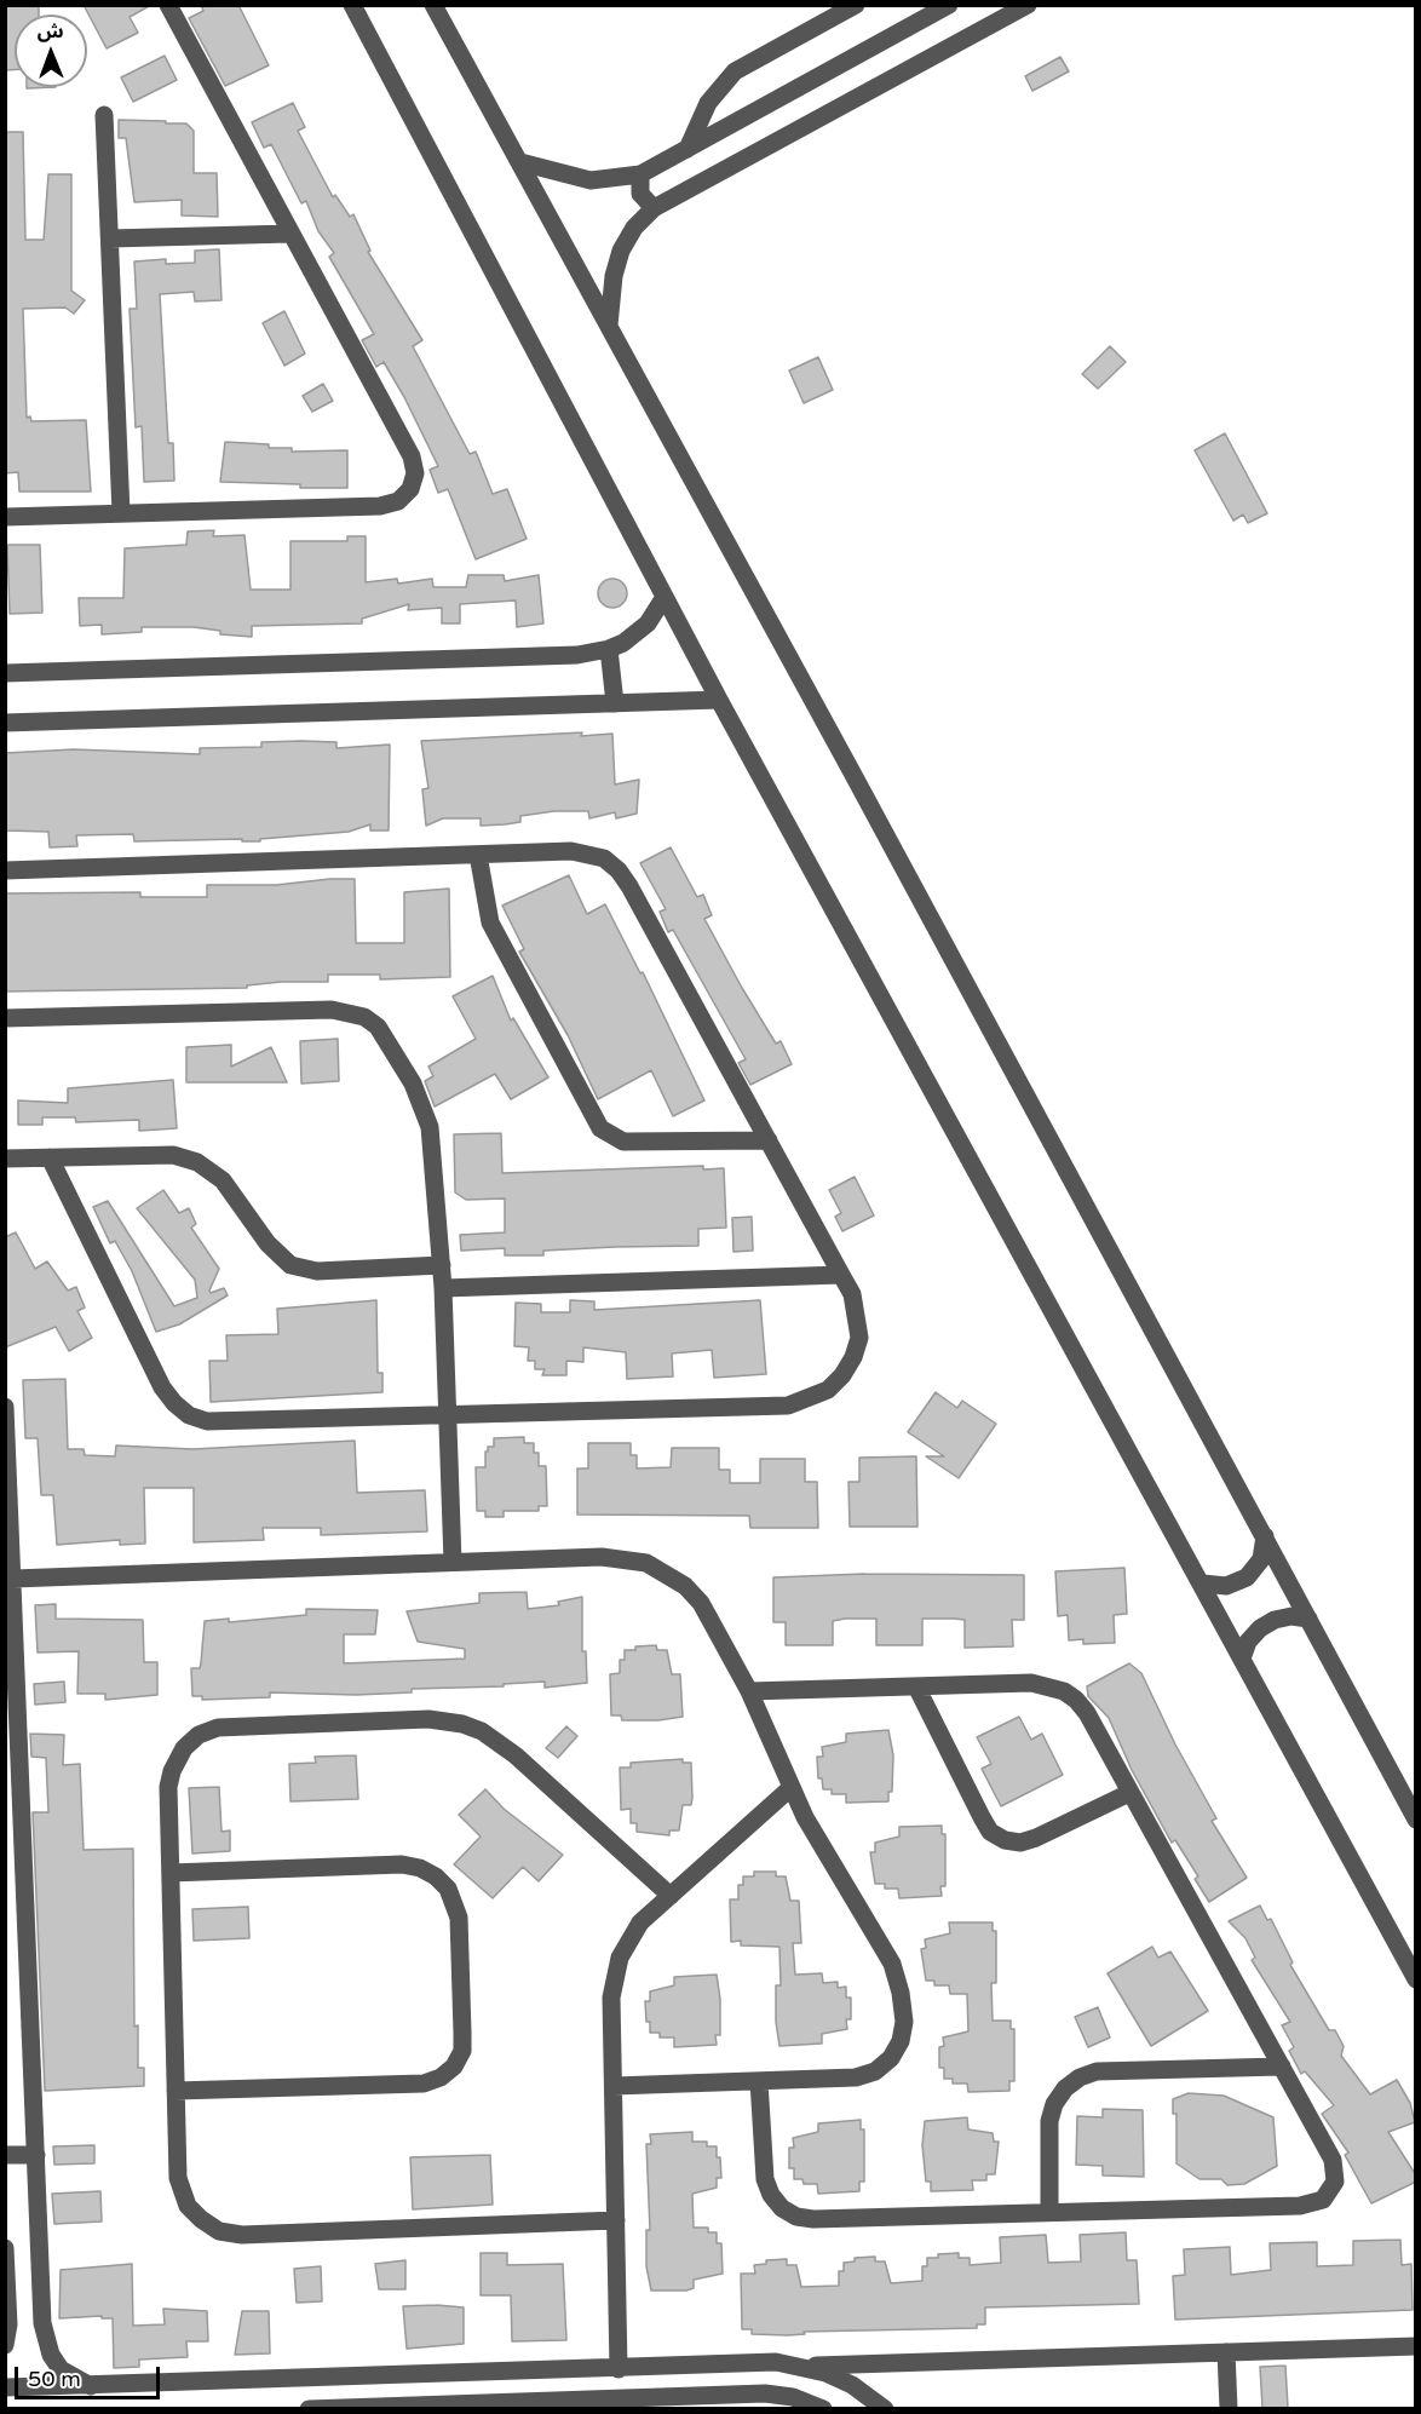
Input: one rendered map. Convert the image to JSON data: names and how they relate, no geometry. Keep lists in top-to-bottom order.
{
  "scale_bar": "50 m",
  "north": "top"
}
